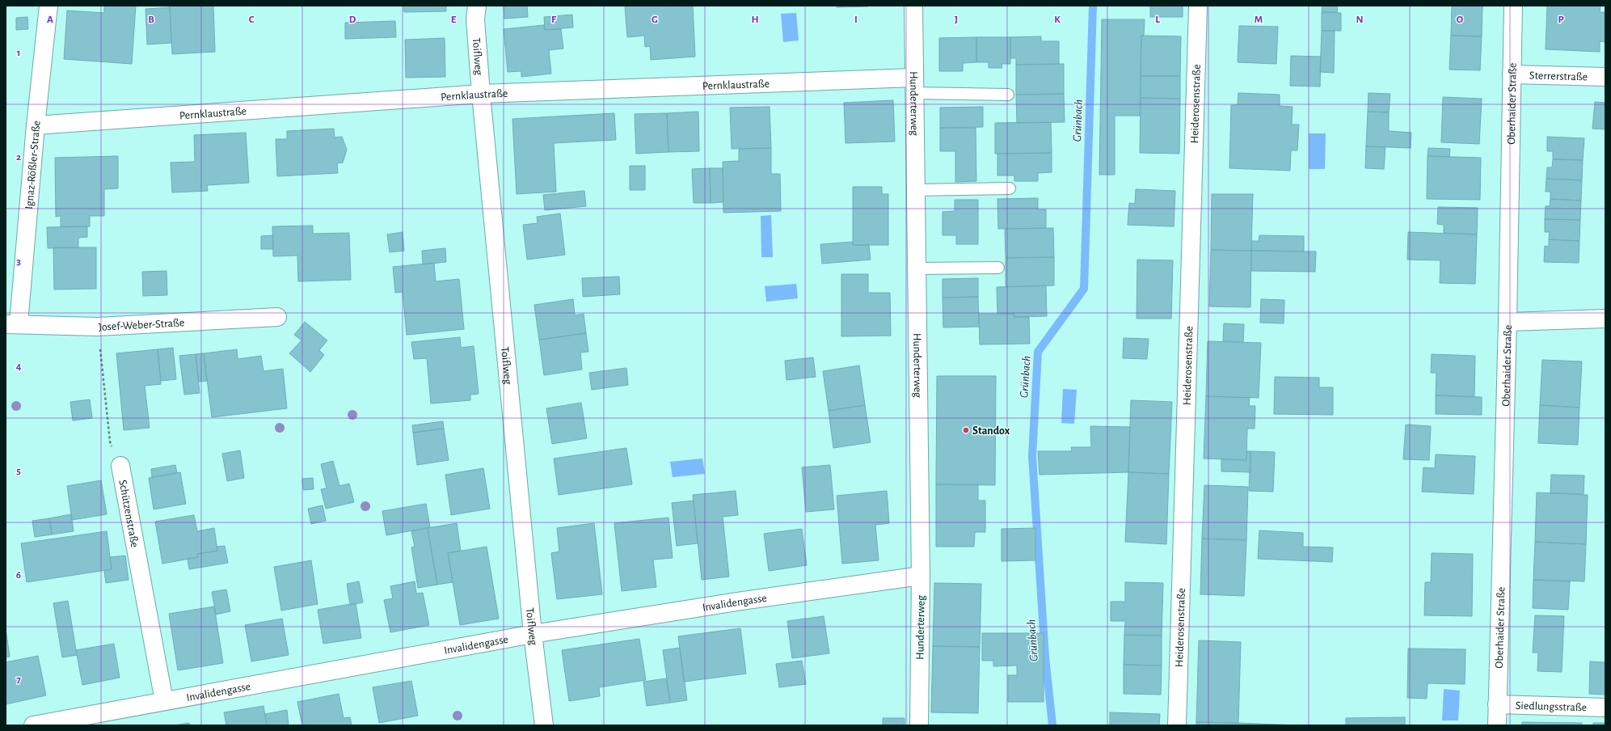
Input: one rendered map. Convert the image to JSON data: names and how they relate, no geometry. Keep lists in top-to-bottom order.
{
  "streets": {
    "street": [
      "Toiflweg",
      "Sterrerstraße",
      "Pernklaustraße",
      "Hunderterweg",
      "Heiderosenstraße",
      "Oberhaider Straße",
      "Ignaz-Rößler-Straße",
      "Josef-Weber-Straße",
      "Schützenstraße",
      "Invalidengasse",
      "Siedlungsstraße"
    ]
  },
  "crossings": [
    ["Toiflweg", "Pernklaustraße"],
    ["Toiflweg", "Invalidengasse"],
    ["Sterrerstraße", "Oberhaider Straße"],
    ["Pernklaustraße", "Hunderterweg"],
    ["Pernklaustraße", "Ignaz-Rößler-Straße"],
    ["Hunderterweg", "Invalidengasse"],
    ["Oberhaider Straße", "Siedlungsstraße"],
    ["Ignaz-Rößler-Straße", "Josef-Weber-Straße"],
    ["Josef-Weber-Straße", "Schützenstraße"],
    ["Schützenstraße", "Invalidengasse"]
  ],
  "water": ["Grünbach"],
  "places": ["Standox"],
  "grid": {
    "columns": [
      "A",
      "B",
      "C",
      "D",
      "E",
      "F",
      "G",
      "H",
      "I",
      "J",
      "K",
      "L",
      "M",
      "N",
      "O",
      "P"
    ],
    "rows": [
      "1",
      "2",
      "3",
      "4",
      "5",
      "6",
      "7"
    ]
  }
}
